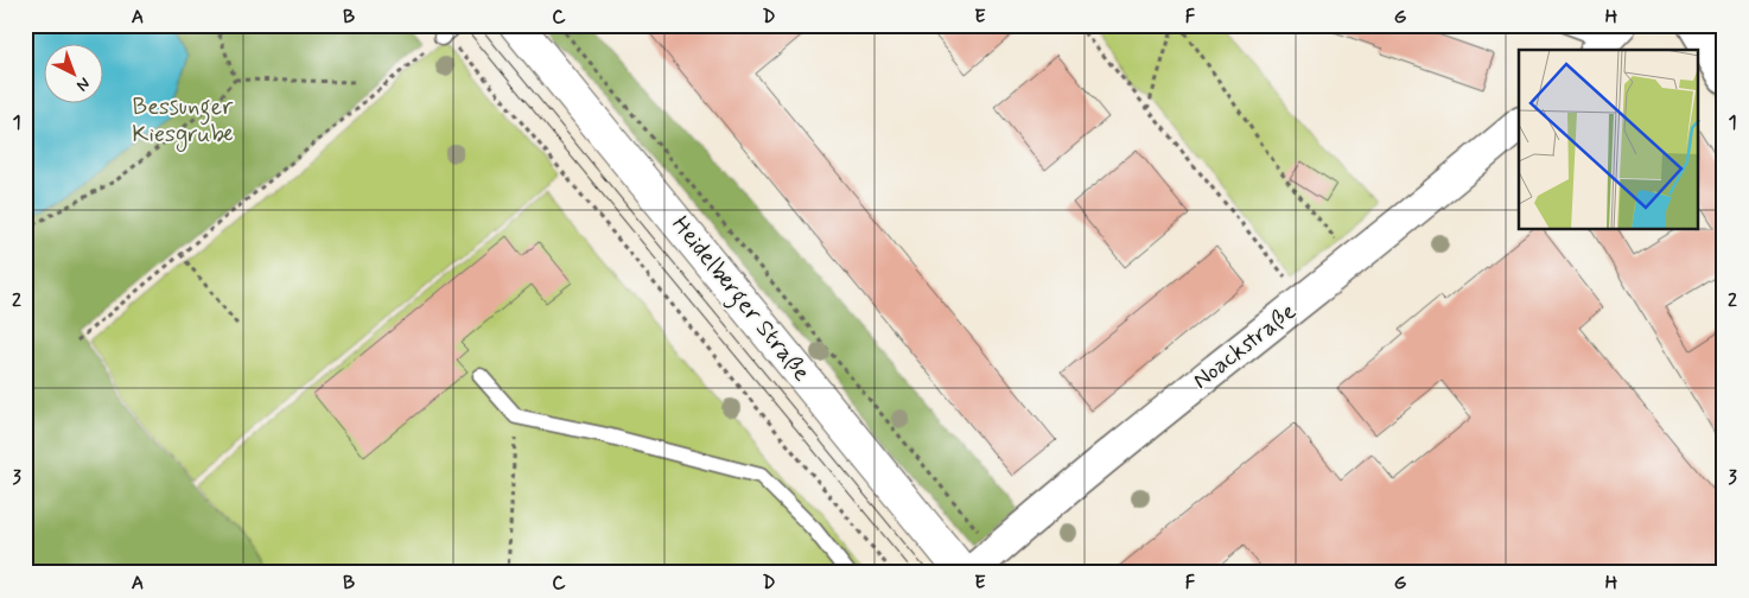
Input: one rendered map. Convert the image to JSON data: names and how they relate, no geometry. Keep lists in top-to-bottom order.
{
  "streets": {
    "street": ["Heidelberger Straße", "Noackstraße"]
  },
  "parks": ["Bessunger Kiesgrube"],
  "north": "bottom right",
  "grid": {
    "columns": [
      "A",
      "B",
      "C",
      "D",
      "E",
      "F",
      "G",
      "H"
    ],
    "rows": ["1", "2", "3"]
  }
}
